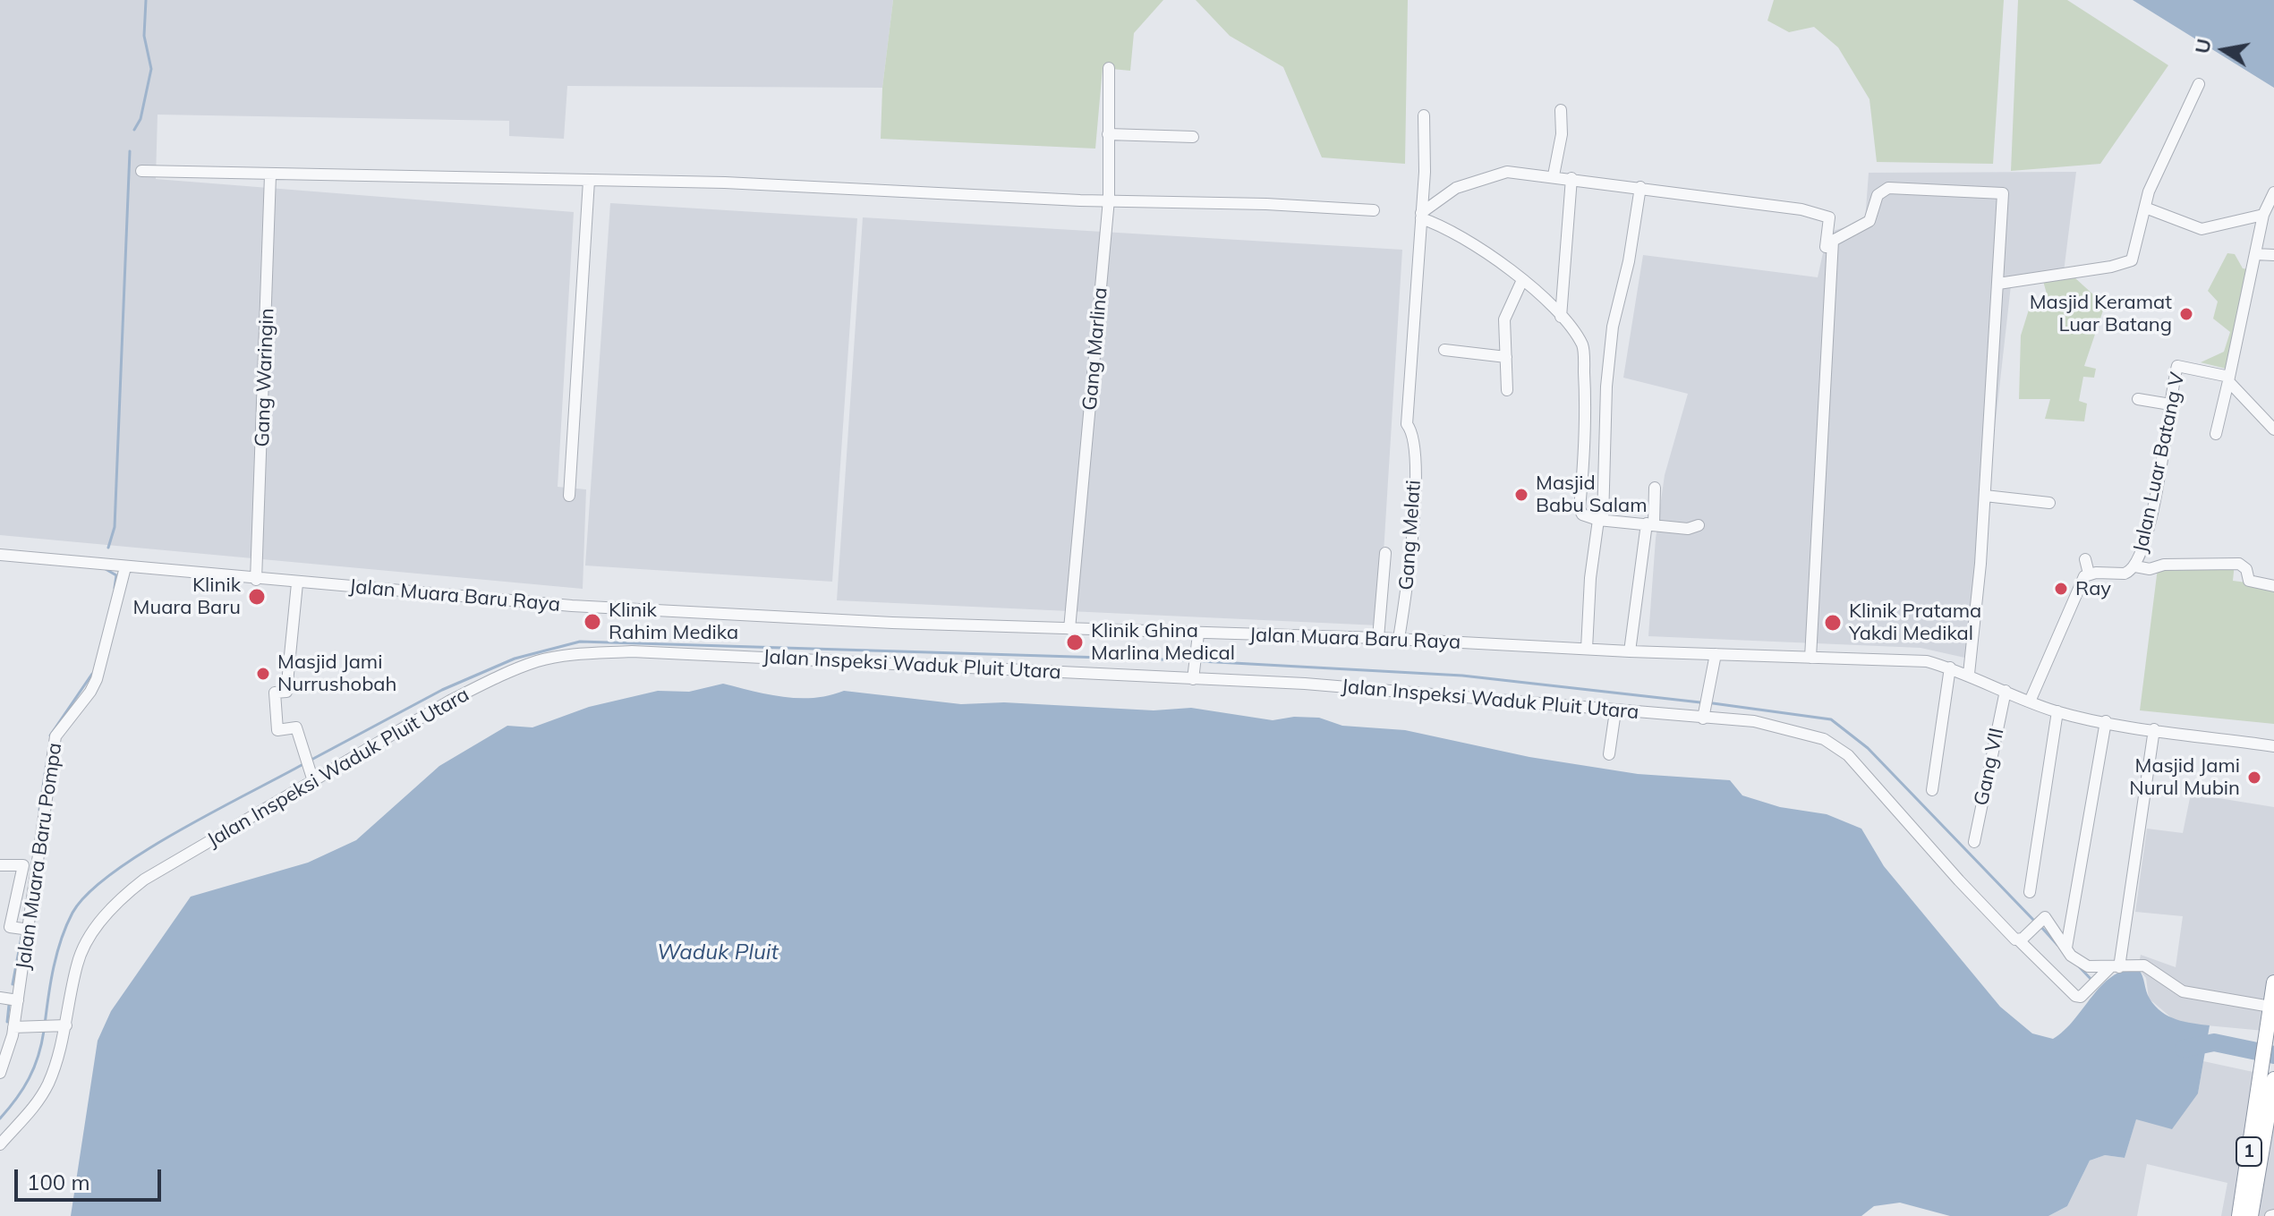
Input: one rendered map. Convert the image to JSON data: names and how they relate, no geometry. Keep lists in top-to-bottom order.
{
  "streets": {
    "highway": ["1"],
    "street": [
      "Gang Marlina",
      "Gang Waringin",
      "Jalan Luar Batang V",
      "Gang Melati",
      "Jalan Muara Baru Raya",
      "Jalan Inspeksi Waduk Pluit Utara",
      "Gang VII",
      "Jalan Muara Baru Pompa"
    ]
  },
  "crossings": [
    ["Gang Marlina", "Jalan Muara Baru Raya"],
    ["Gang Waringin", "Jalan Muara Baru Raya"],
    ["Gang Melati", "Jalan Muara Baru Raya"],
    ["Jalan Muara Baru Raya", "Gang VII"],
    ["Jalan Muara Baru Raya", "Jalan Muara Baru Pompa"]
  ],
  "water": ["Waduk Pluit"],
  "places": [
    "Masjid Keramat Luar Batang",
    "Masjid Babu Salam",
    "Ray",
    "Klinik Muara Baru",
    "Klinik Rahim Medika",
    "Klinik Pratama Yakdi Medikal",
    "Klinik Ghina Marlina Medical",
    "Masjid Jami Nurrushobah",
    "Masjid Jami Nurul Mubin"
  ],
  "scale_bar": "100 m",
  "north": "left"
}
